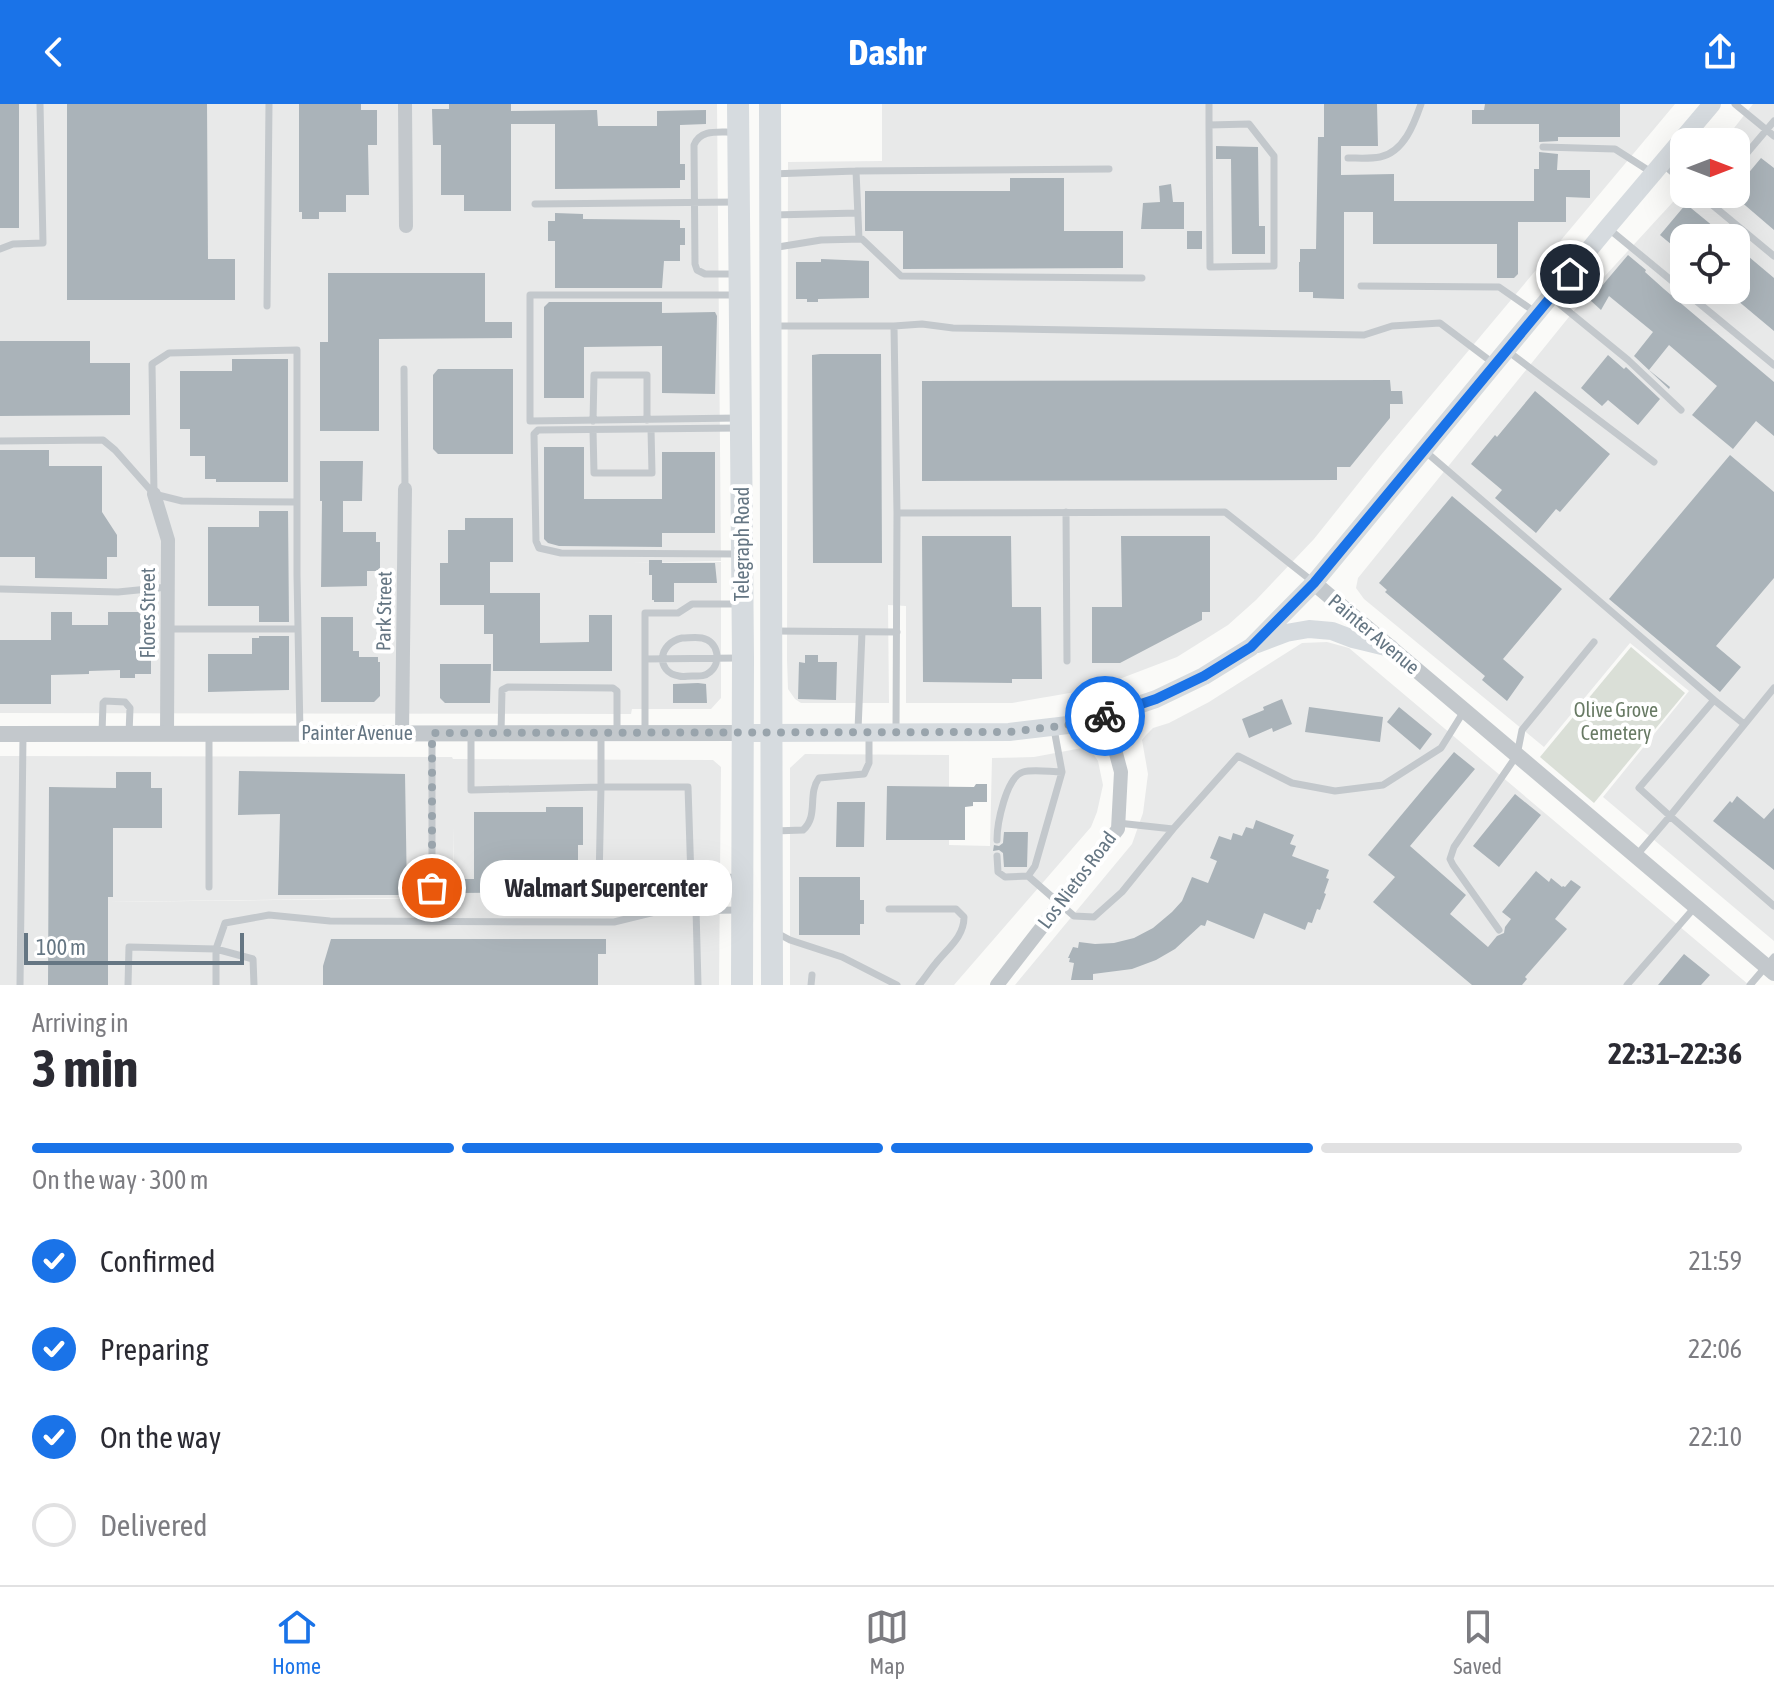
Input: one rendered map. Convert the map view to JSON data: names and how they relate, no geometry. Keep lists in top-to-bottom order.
{
  "streets": {
    "main road": ["Telegraph Road", "Painter Avenue"],
    "street": ["Park Street", "Flores Street", "Los Nietos Road"]
  },
  "crossings": [
    ["Telegraph Road", "Painter Avenue"],
    ["Park Street", "Painter Avenue"],
    ["Flores Street", "Painter Avenue"],
    ["Painter Avenue", "Los Nietos Road"]
  ],
  "parks": ["Olive Grove Cemetery"],
  "places": ["Walmart Supercenter"],
  "scale_bar": "100 m",
  "north": "right",
  "page": {
    "header": "Dashr",
    "bubble": "Walmart Supercenter",
    "scale": "100 m",
    "heading": ["3 min", "Arriving in", "22:31–22:36"],
    "bar": "On the way · 300 m",
    "list": [
      ["Confirmed", "21:59"],
      ["Preparing", "22:06"],
      ["On the way", "22:10"],
      "Delivered"
    ],
    "tabs": ["Home", "Map", "Saved"]
  }
}
